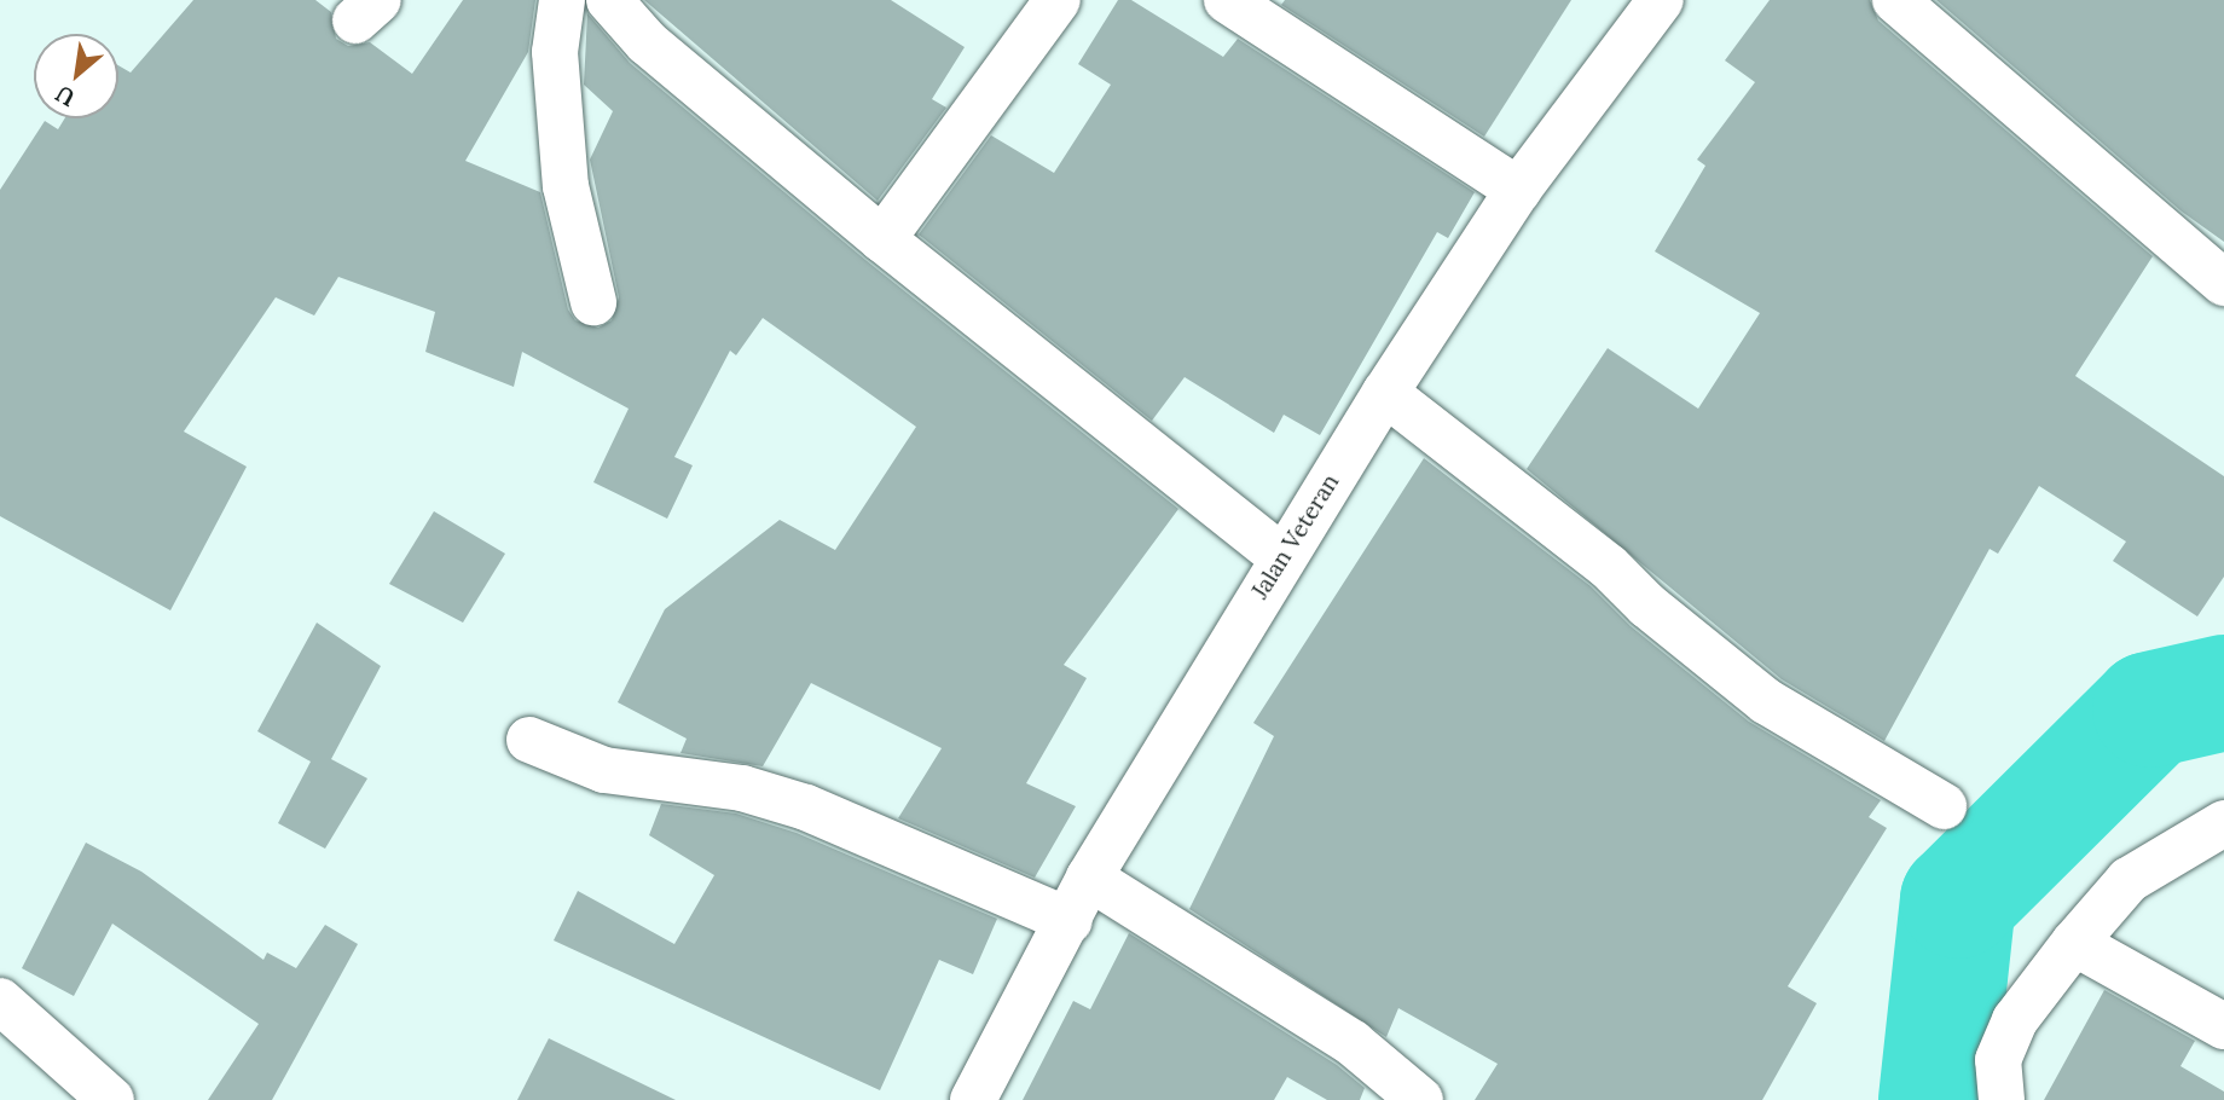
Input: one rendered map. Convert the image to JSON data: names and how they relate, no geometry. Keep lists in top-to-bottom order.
{
  "streets": {
    "main road": ["Jalan Veteran"]
  },
  "north": "bottom left"
}
